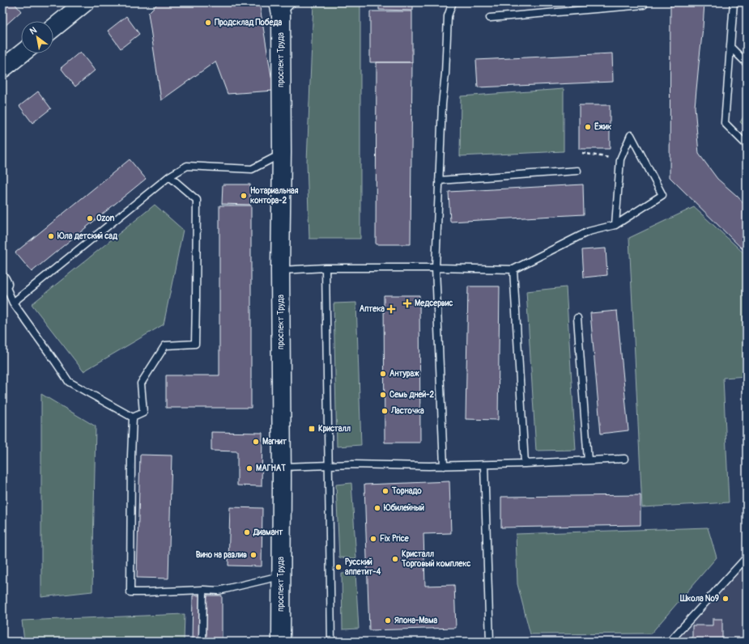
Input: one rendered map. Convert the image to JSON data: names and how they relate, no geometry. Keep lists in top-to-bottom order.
{
  "streets": {
    "street": ["проспект Труда"]
  },
  "places": {
    "other": [
      "Продсклад Победа",
      "Ёжик",
      "Нотариальная контора-2",
      "Ozon",
      "Юла детский сад",
      "Антураж",
      "Семь дней-2",
      "Ласточка",
      "Магнит",
      "МАГНАТ",
      "Торнадо",
      "Юбилейный",
      "Диамант",
      "Fix Price",
      "Вино на разлив",
      "Кристалл Торговый комплекс",
      "Русский аппетит-4",
      "Школа №9",
      "Япона-Мама"
    ],
    "health": ["Медсервис", "Аптека"],
    "transit": ["Кристалл"]
  },
  "north": "top left"
}
